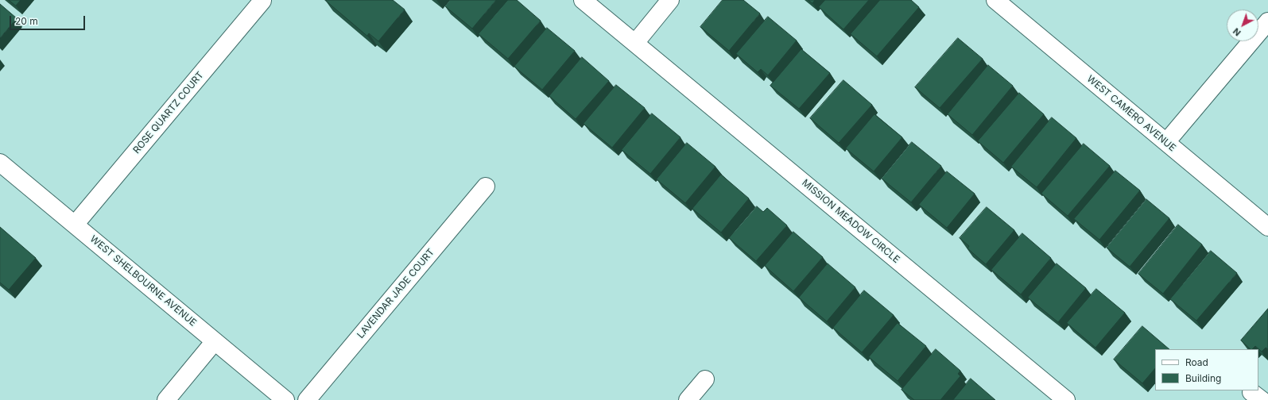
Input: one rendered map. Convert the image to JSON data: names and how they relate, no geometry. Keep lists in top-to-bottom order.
{
  "streets": {
    "street": [
      "ROSE QUARTZ COURT",
      "WEST CAMERO AVENUE",
      "MISSION MEADOW CIRCLE",
      "WEST SHELBOURNE AVENUE",
      "LAVENDAR JADE COURT"
    ]
  },
  "crossings": [
    ["ROSE QUARTZ COURT", "WEST SHELBOURNE AVENUE"]
  ],
  "legend": ["Road", "Building"],
  "scale_bar": "20 m",
  "north": "bottom left"
}
